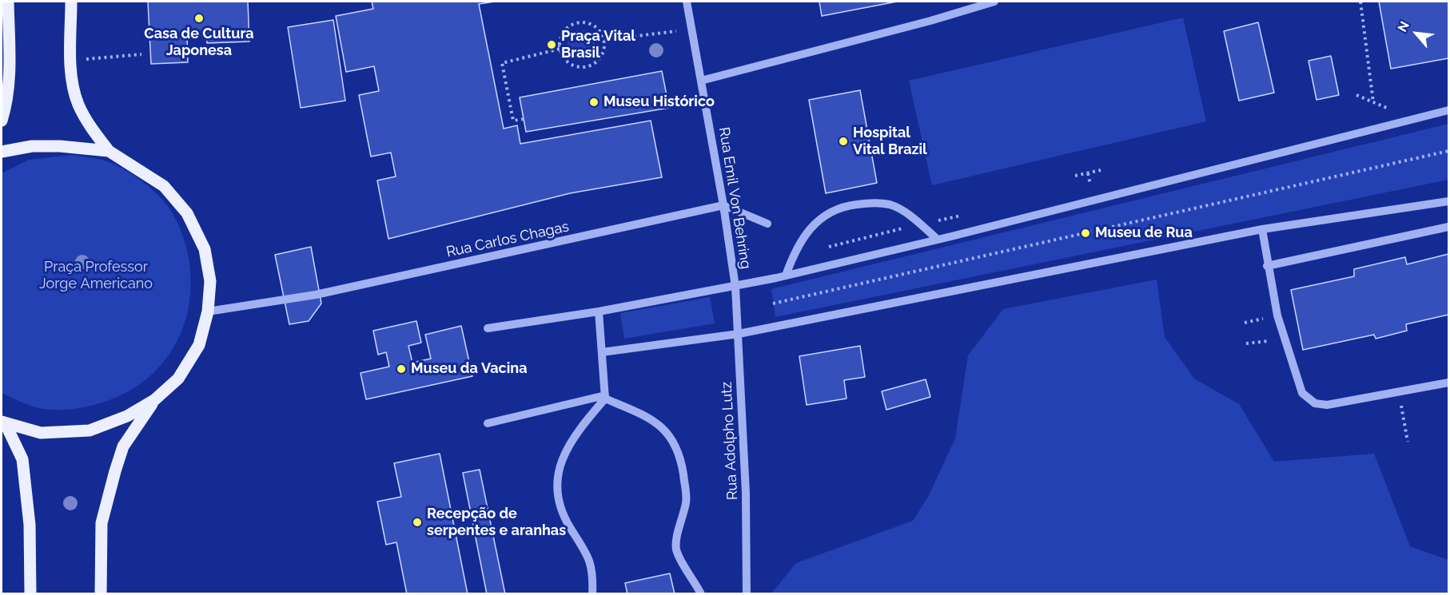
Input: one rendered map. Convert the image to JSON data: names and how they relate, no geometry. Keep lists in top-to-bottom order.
{
  "streets": {
    "street": ["Rua Emil Von Behring", "Rua Carlos Chagas", "Rua Adolpho Lutz"]
  },
  "crossings": [
    ["Rua Emil Von Behring", "Rua Carlos Chagas"],
    ["Rua Emil Von Behring", "Rua Adolpho Lutz"]
  ],
  "parks": ["Praça Professor Jorge Americano"],
  "places": [
    "Casa de Cultura Japonesa",
    "Praça Vital Brasil",
    "Museu Histórico",
    "Hospital Vital Brazil",
    "Museu de Rua",
    "Museu da Vacina",
    "Recepção de serpentes e aranhas"
  ],
  "north": "top left"
}
